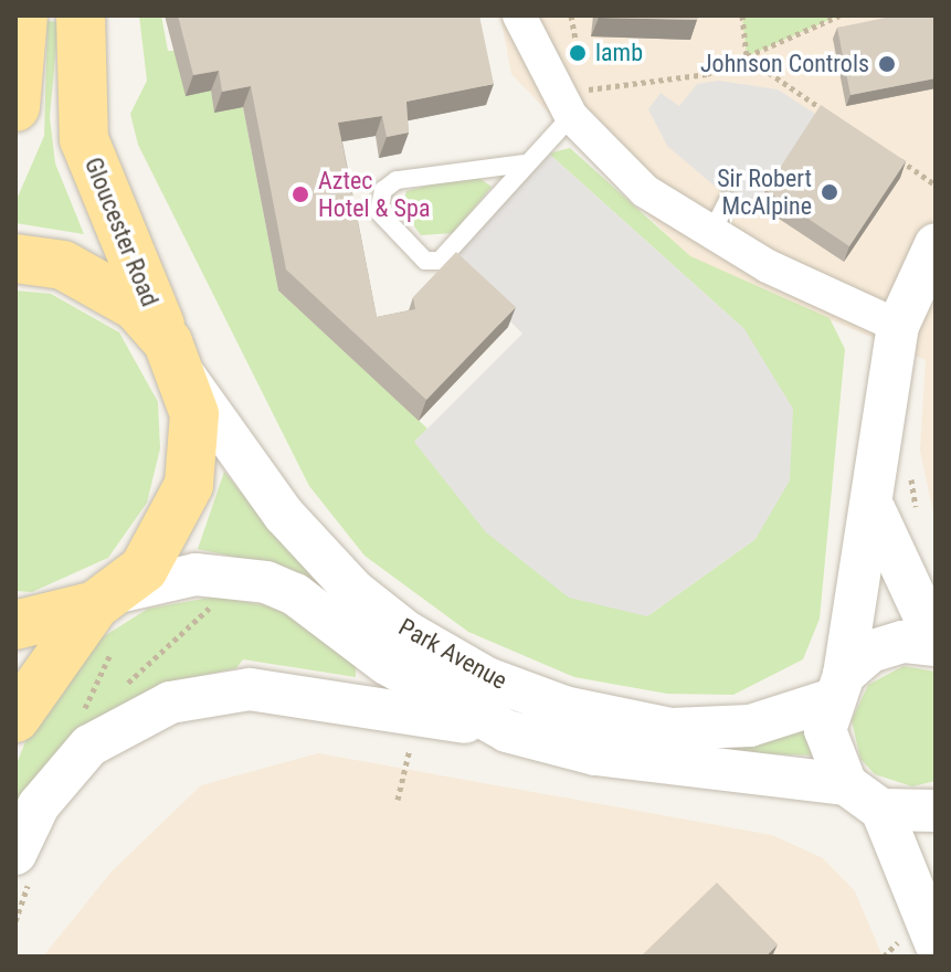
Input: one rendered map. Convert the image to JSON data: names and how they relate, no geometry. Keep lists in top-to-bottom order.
{
  "streets": {
    "main road": ["Gloucester Road"],
    "street": ["Park Avenue"]
  },
  "crossings": [
    ["Gloucester Road", "Park Avenue"]
  ],
  "places": [
    "lamb",
    "Johnson Controls",
    "Sir Robert McAlpine",
    "Aztec Hotel & Spa"
  ]
}
